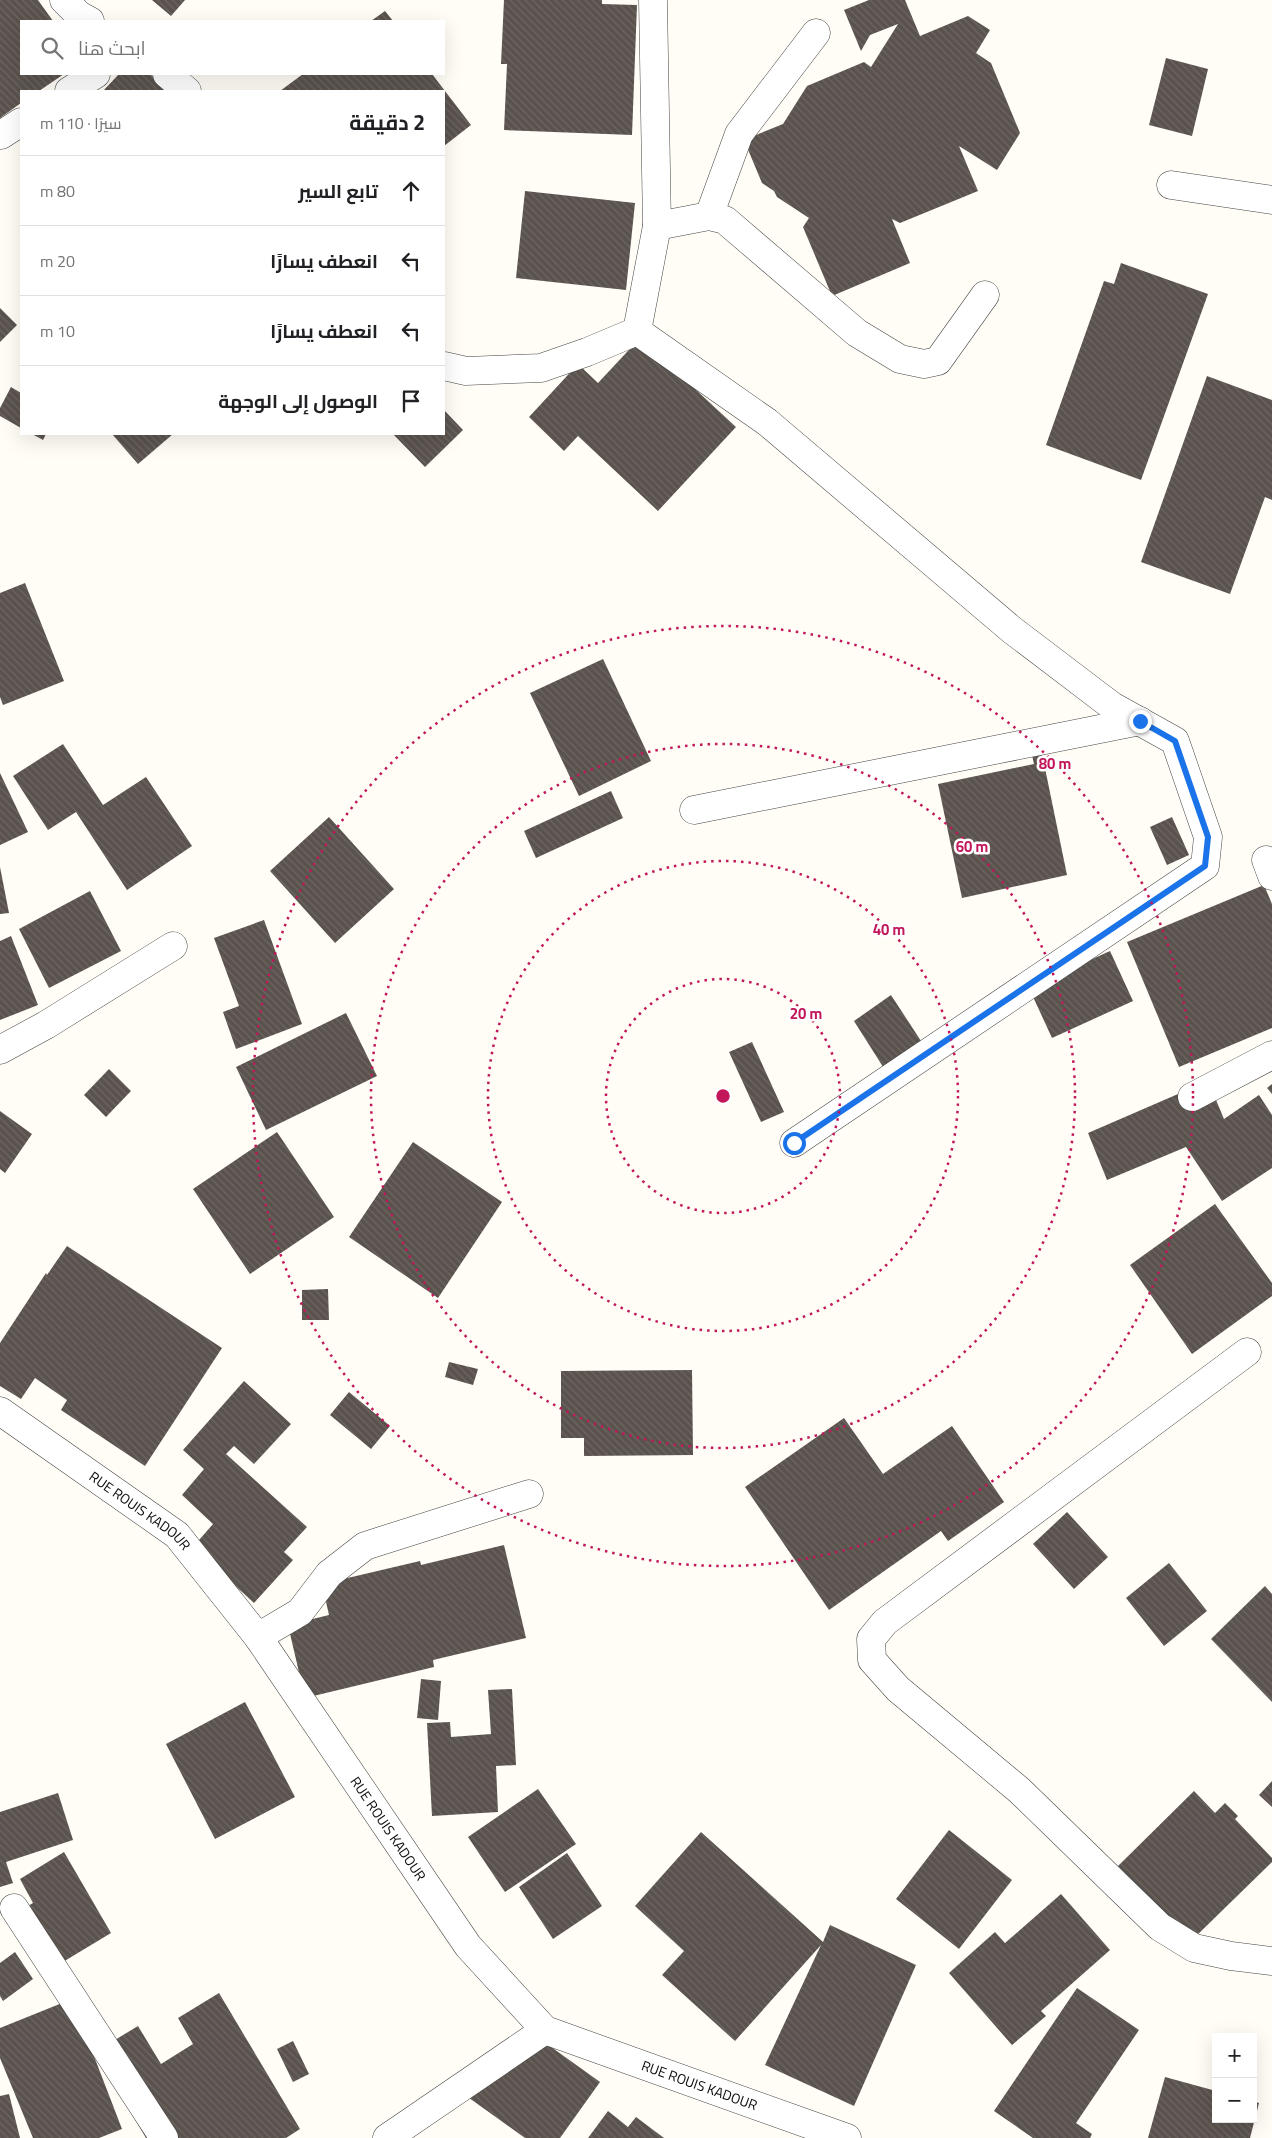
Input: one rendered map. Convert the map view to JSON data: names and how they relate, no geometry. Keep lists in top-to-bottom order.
{
  "streets": {
    "street": ["RUE ROUIS KADOUR"]
  },
  "page": {
    "search": "ابحث هنا",
    "heading": ["2 دقيقة", "سيرًا · 110 m"],
    "list": [
      ["تابع السير", "80 m"],
      ["انعطف يسارًا", "20 m"],
      ["انعطف يسارًا", "10 m"],
      "الوصول إلى الوجهة"
    ],
    "map_buttons": ["+", "−"]
  },
  "rings": [
    "80 m",
    "60 m",
    "40 m",
    "20 m"
  ]
}
